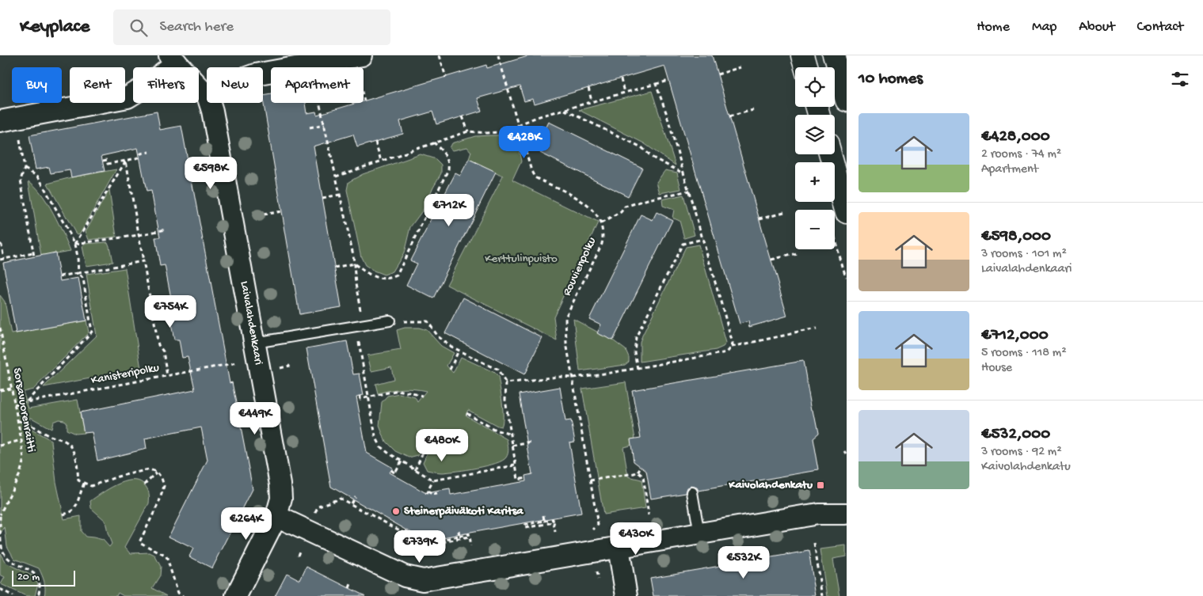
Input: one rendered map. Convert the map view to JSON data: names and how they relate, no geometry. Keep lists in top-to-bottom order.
{
  "streets": {
    "street": ["Laivalahdenkaari"],
    "path": ["Rouvienpolku", "Kanisteripolku", "Sorsavuorenraitti"]
  },
  "crossings": [
    ["Kanisteripolku", "Sorsavuorenraitti"]
  ],
  "parks": ["Kerttulinpuisto"],
  "places": {
    "transit": ["Kaivolahdenkatu"],
    "other": ["Steinerpäiväkoti Karitsa"]
  },
  "scale_bar": "20 m",
  "page": {
    "header": "Keyplace",
    "search": "Search here",
    "nav": [
      "Home",
      "Map",
      "About",
      "Contact"
    ],
    "heading": "10 homes",
    "map_buttons": ["+", "−"],
    "chip": [
      "Buy",
      "Rent",
      "Filters",
      "New",
      "Apartment"
    ],
    "list": [
      {
        "name": "€428,000",
        "note": "2 rooms · 74 m² · Apartment"
      },
      {
        "name": "€598,000",
        "note": "3 rooms · 101 m² · Laivalahdenkaari"
      },
      {
        "name": "€712,000",
        "note": "5 rooms · 118 m² · House"
      },
      {
        "name": "€532,000",
        "note": "3 rooms · 92 m² · Kaivolahdenkatu"
      }
    ],
    "price": [
      "€428K",
      "€598K",
      "€712K",
      "€754K",
      "€449K",
      "€480K",
      "€264K",
      "€430K",
      "€739K",
      "€532K"
    ],
    "scale": "20 m"
  }
}
